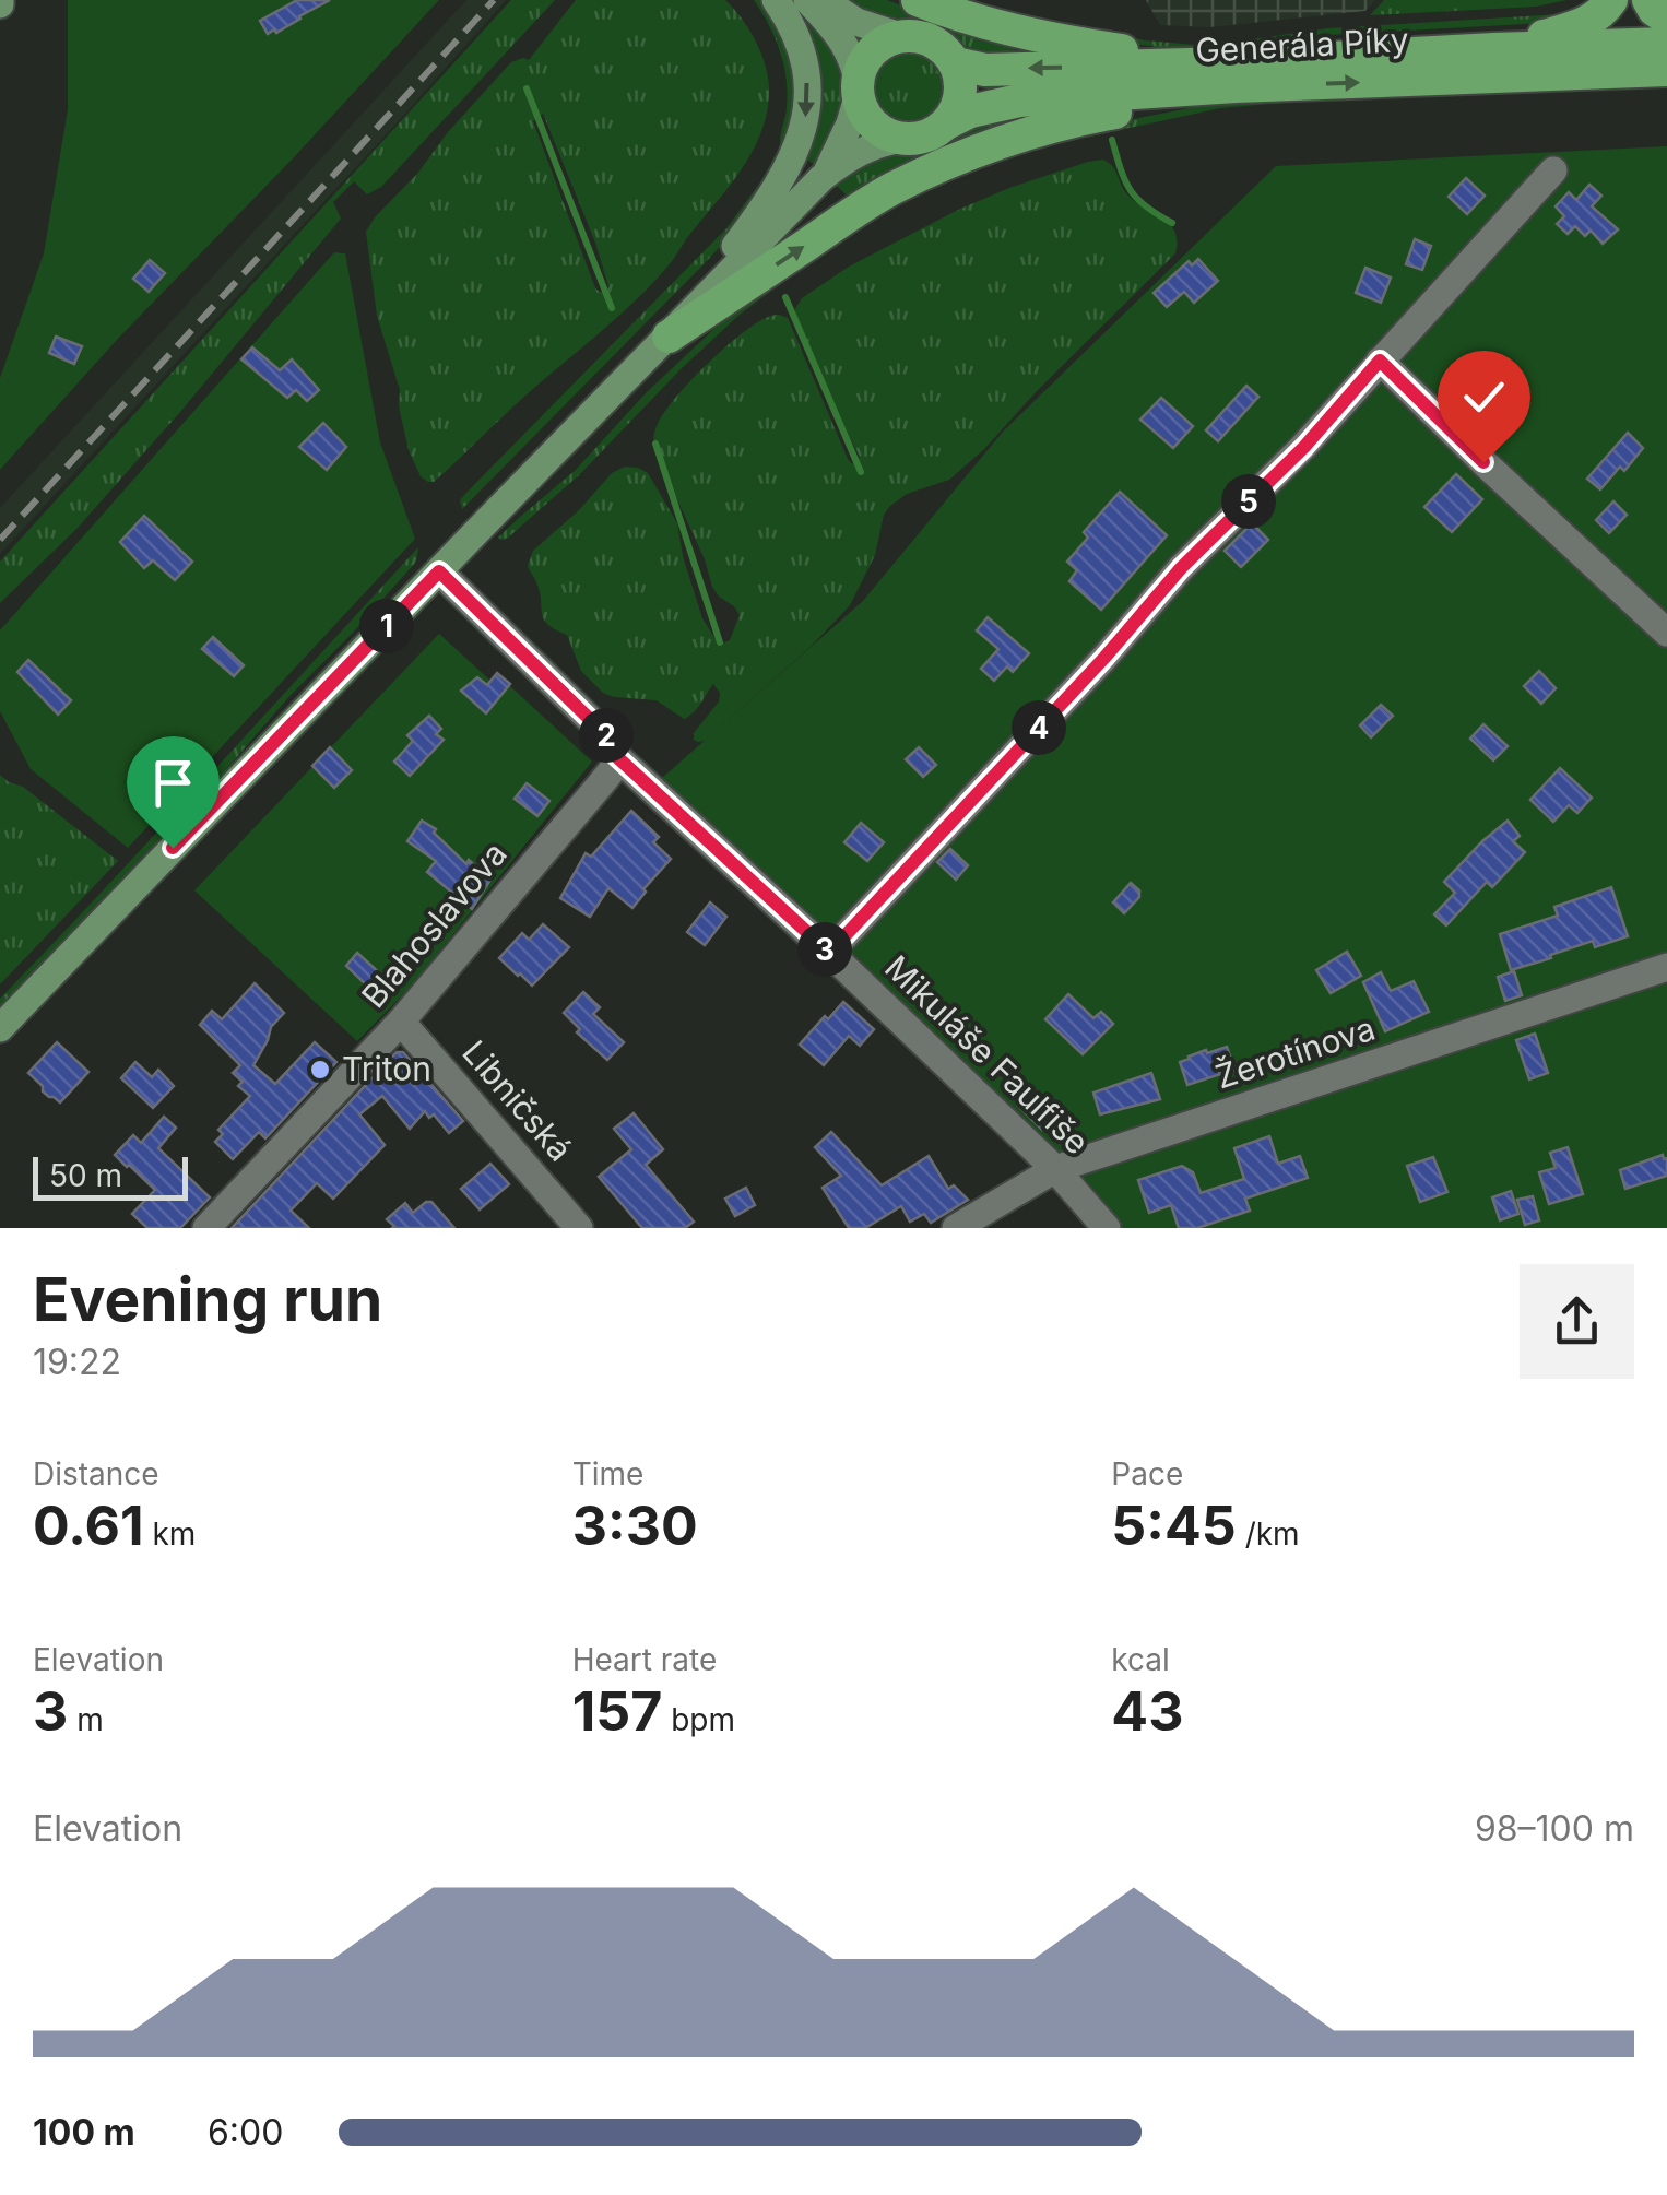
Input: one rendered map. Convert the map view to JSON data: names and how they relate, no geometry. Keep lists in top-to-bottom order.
{
  "streets": {
    "highway": ["Generála Píky"],
    "street": [
      "Blahoslavova",
      "Žerotínova",
      "Mikuláše Faulfiše",
      "Libničská"
    ]
  },
  "crossings": [
    ["Blahoslavova", "Mikuláše Faulfiše"],
    ["Blahoslavova", "Libničská"],
    ["Žerotínova", "Mikuláše Faulfiše"]
  ],
  "places": ["Triton"],
  "scale_bar": "50 m",
  "page": {
    "pins": [
      "5",
      "1",
      "4",
      "2",
      "3"
    ],
    "scale": "50 m",
    "heading": ["Evening run", "19:22"],
    "stats": [
      ["Distance", "0.61 km"],
      ["Time", "3:30"],
      ["Pace", "5:45 /km"],
      ["Elevation", "3 m"],
      ["Heart rate", "157 bpm"],
      ["kcal", "43"]
    ],
    "chart": ["Elevation", "98–100 m"],
    "list": [
      {
        "name": "100 m",
        "note": "6:00"
      }
    ]
  }
}
